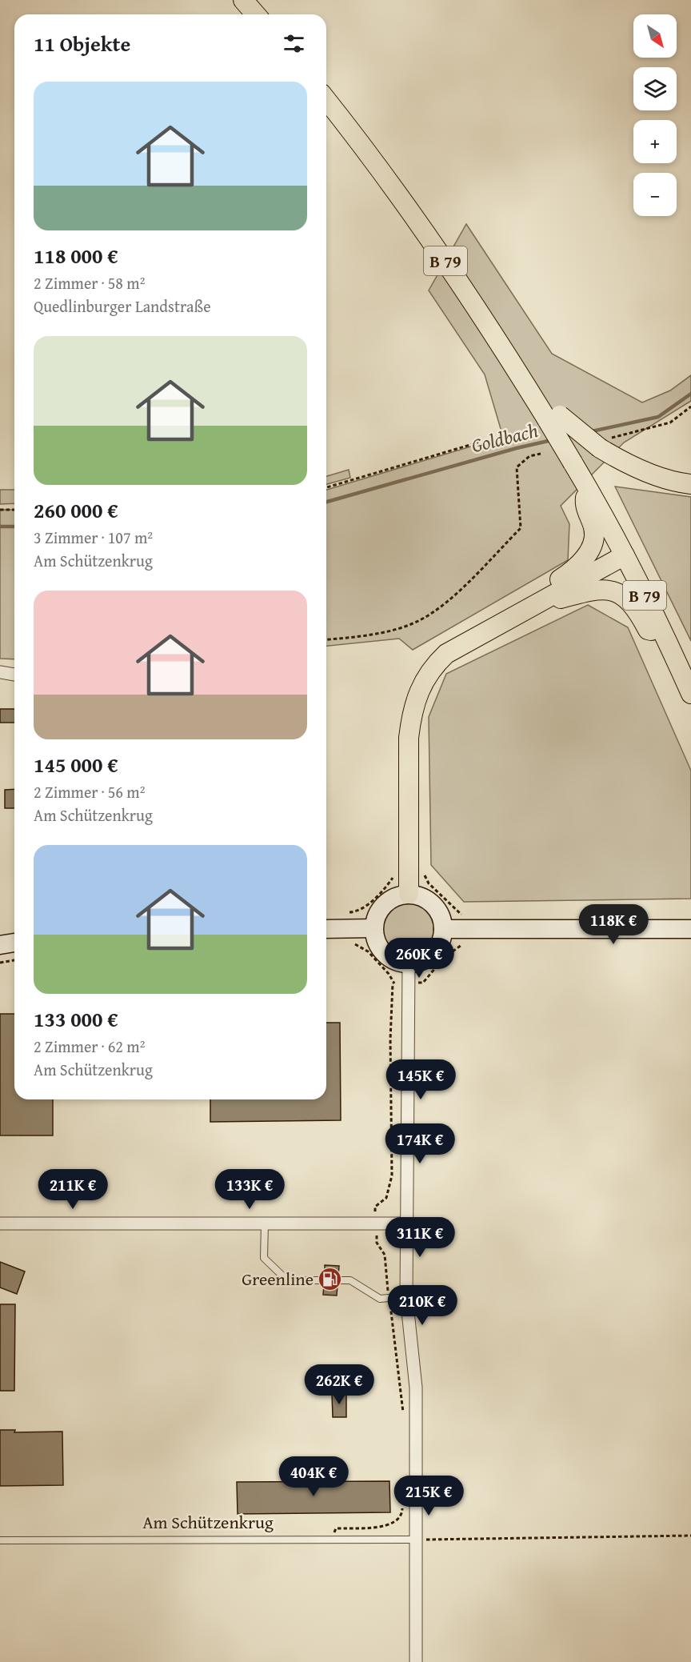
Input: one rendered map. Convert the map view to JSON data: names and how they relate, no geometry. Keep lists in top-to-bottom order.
{
  "streets": {
    "main road": ["B 79"],
    "lane": ["Am Schützenkrug"]
  },
  "water": ["Goldbach"],
  "places": {
    "fuel station": ["Greenline"]
  },
  "north": "bottom right",
  "page": {
    "map_buttons": ["+", "−"],
    "heading": "11 Objekte",
    "list": [
      {
        "name": "118 000 €",
        "note": "2 Zimmer · 58 m² · Quedlinburger Landstraße"
      },
      {
        "name": "260 000 €",
        "note": "3 Zimmer · 107 m² · Am Schützenkrug"
      },
      {
        "name": "145 000 €",
        "note": "2 Zimmer · 56 m² · Am Schützenkrug"
      },
      {
        "name": "133 000 €",
        "note": "2 Zimmer · 62 m² · Am Schützenkrug"
      }
    ],
    "price": [
      "118K €",
      "260K €",
      "145K €",
      "174K €",
      "211K €",
      "133K €",
      "311K €",
      "210K €",
      "262K €",
      "404K €",
      "215K €"
    ]
  }
}
